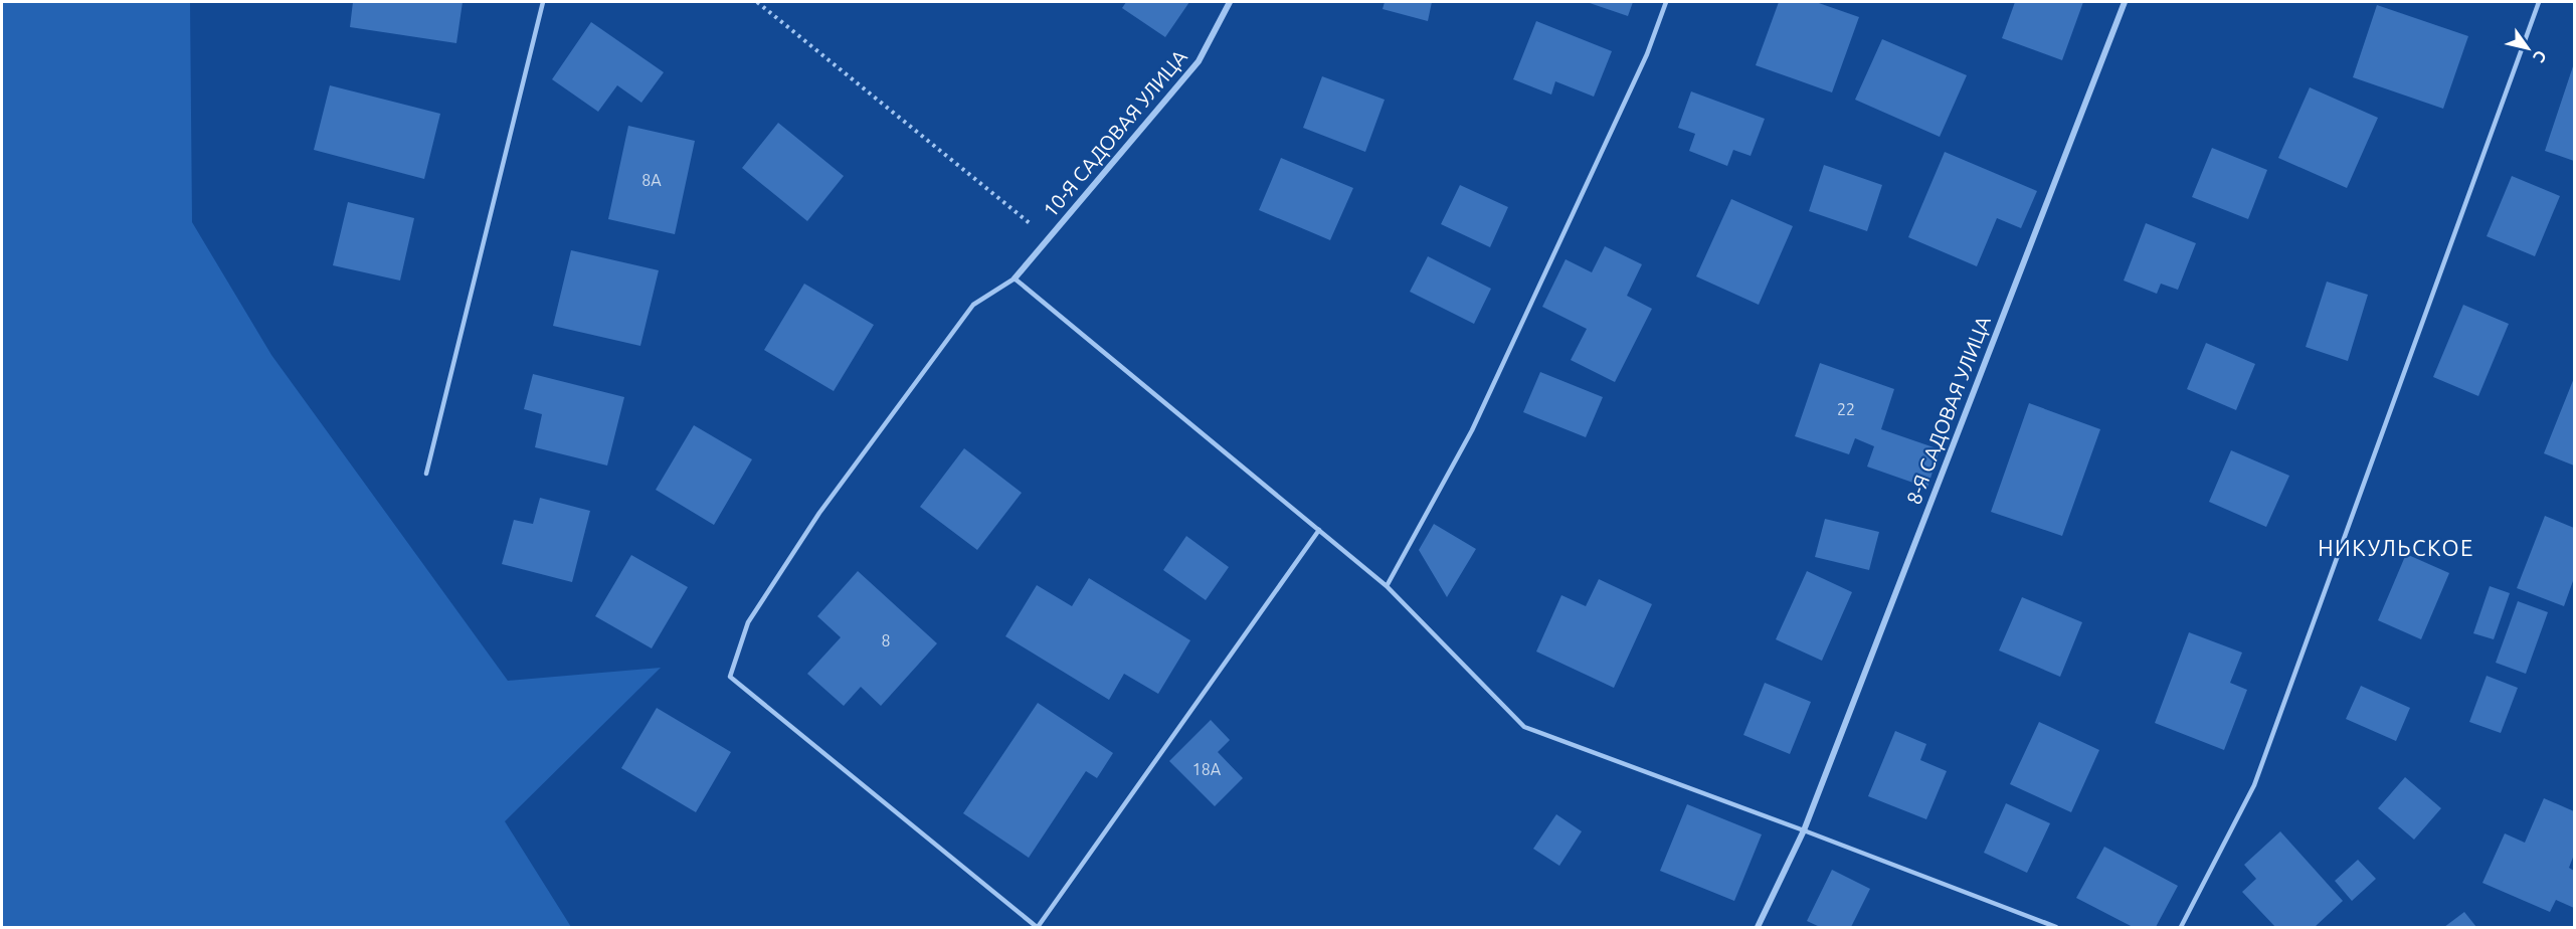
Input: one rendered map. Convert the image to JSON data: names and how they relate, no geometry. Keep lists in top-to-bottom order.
{
  "streets": {
    "street": ["10-Я САДОВАЯ УЛИЦА", "8-Я САДОВАЯ УЛИЦА"]
  },
  "districts": ["НИКУЛЬСКОЕ"],
  "house_numbers": [
    "8А",
    "22",
    "8",
    "18А"
  ],
  "north": "bottom right"
}
